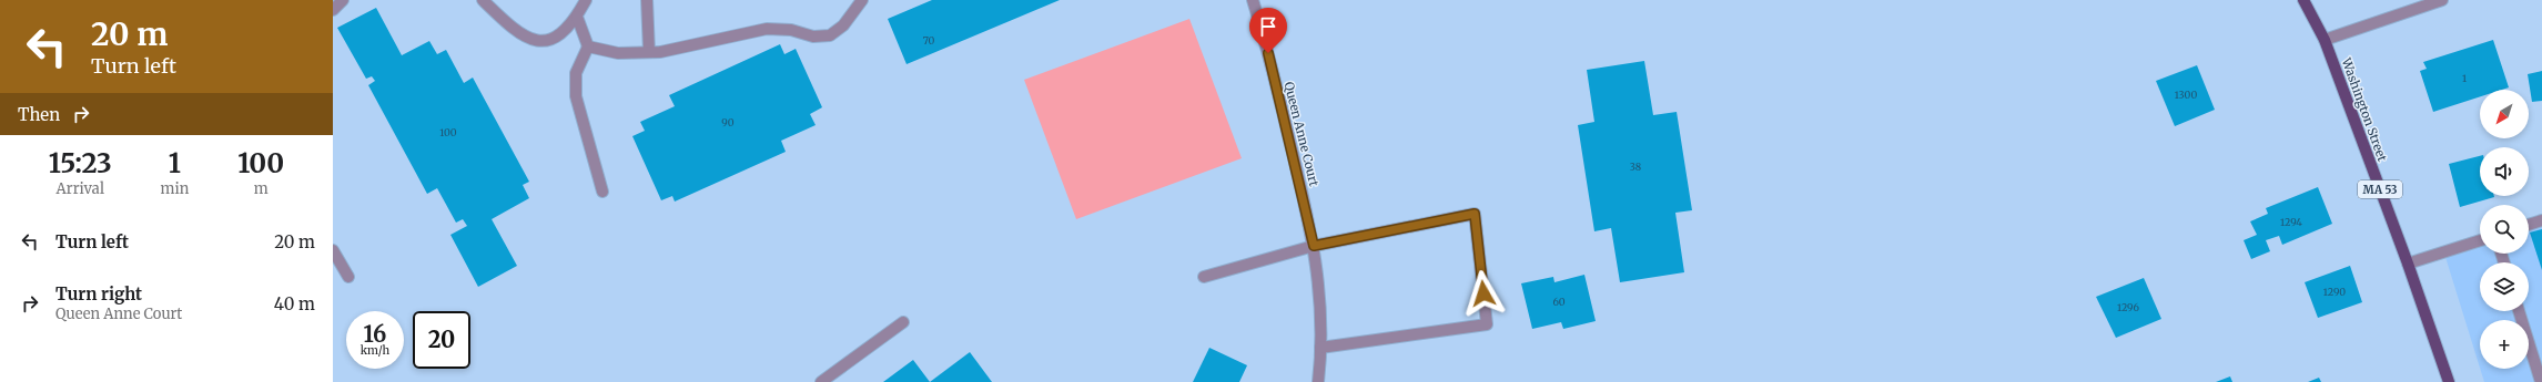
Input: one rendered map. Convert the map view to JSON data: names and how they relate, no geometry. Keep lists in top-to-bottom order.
{
  "streets": {
    "main road": ["Washington Street", "MA 53"],
    "street": ["Queen Anne Court"]
  },
  "house_numbers": [
    "70",
    "1",
    "1300",
    "90",
    "100",
    "38",
    "1294",
    "1290",
    "60",
    "1296"
  ],
  "north": "bottom left",
  "page": {
    "turn": ["20 m", "Turn left"],
    "map_buttons": "+",
    "then": "Then",
    "eta": [
      "15:23",
      "Arrival",
      "1",
      "min",
      "100",
      "m"
    ],
    "list": [
      {
        "name": "Turn left",
        "value": "20 m"
      },
      {
        "name": "Turn right",
        "note": "Queen Anne Court",
        "value": "40 m"
      }
    ],
    "speed": "16 km/h",
    "limit": "20"
  }
}
